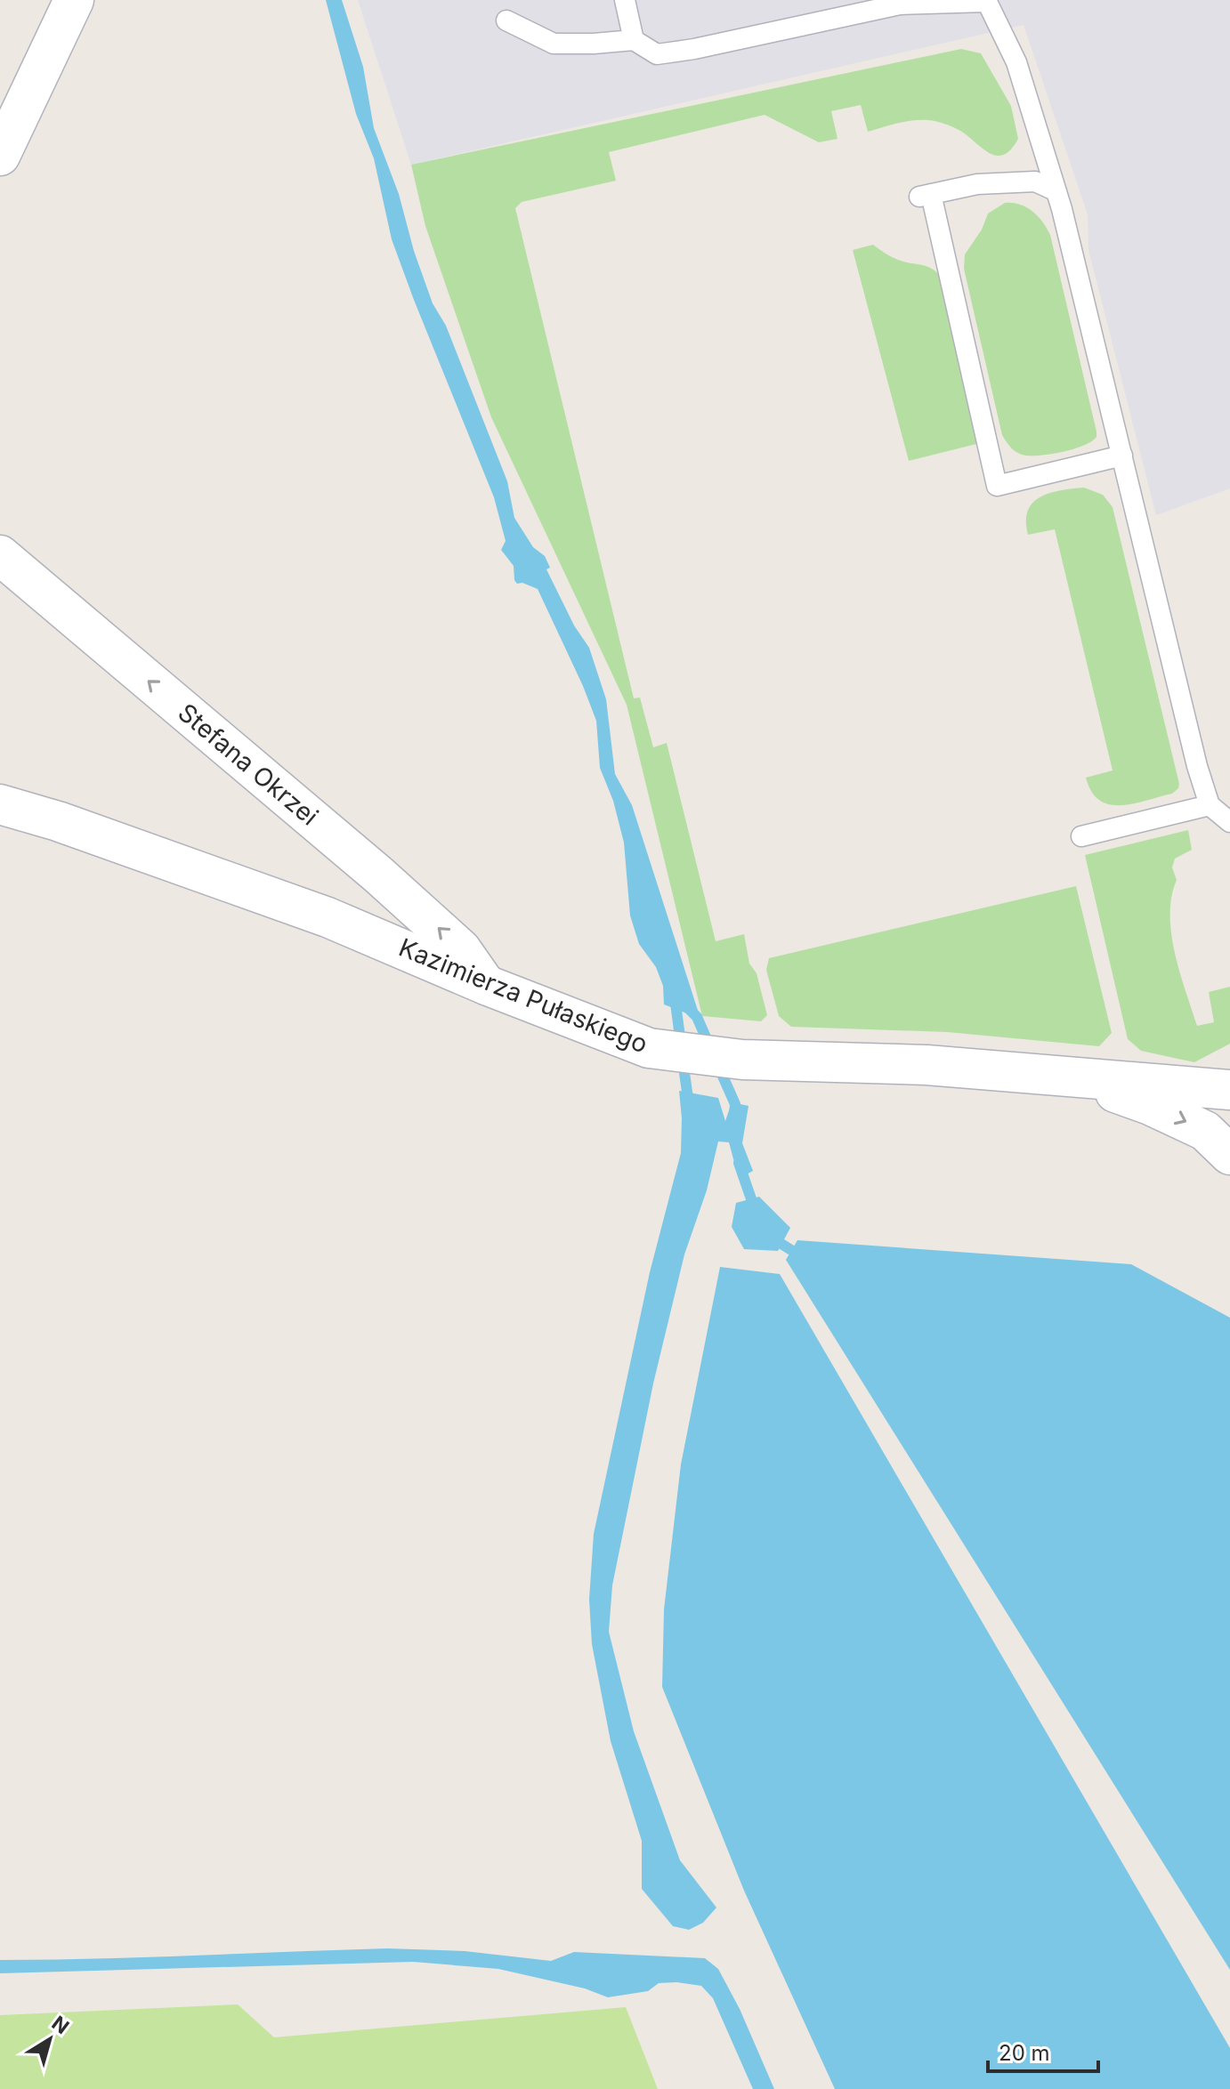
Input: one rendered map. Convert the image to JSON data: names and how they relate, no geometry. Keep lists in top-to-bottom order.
{
  "streets": {
    "main road": ["Stefana Okrzei", "Kazimierza Pułaskiego"]
  },
  "crossings": [
    ["Stefana Okrzei", "Kazimierza Pułaskiego"]
  ],
  "one_way": ["Stefana Okrzei"],
  "scale_bar": "20 m",
  "north": "top right"
}
